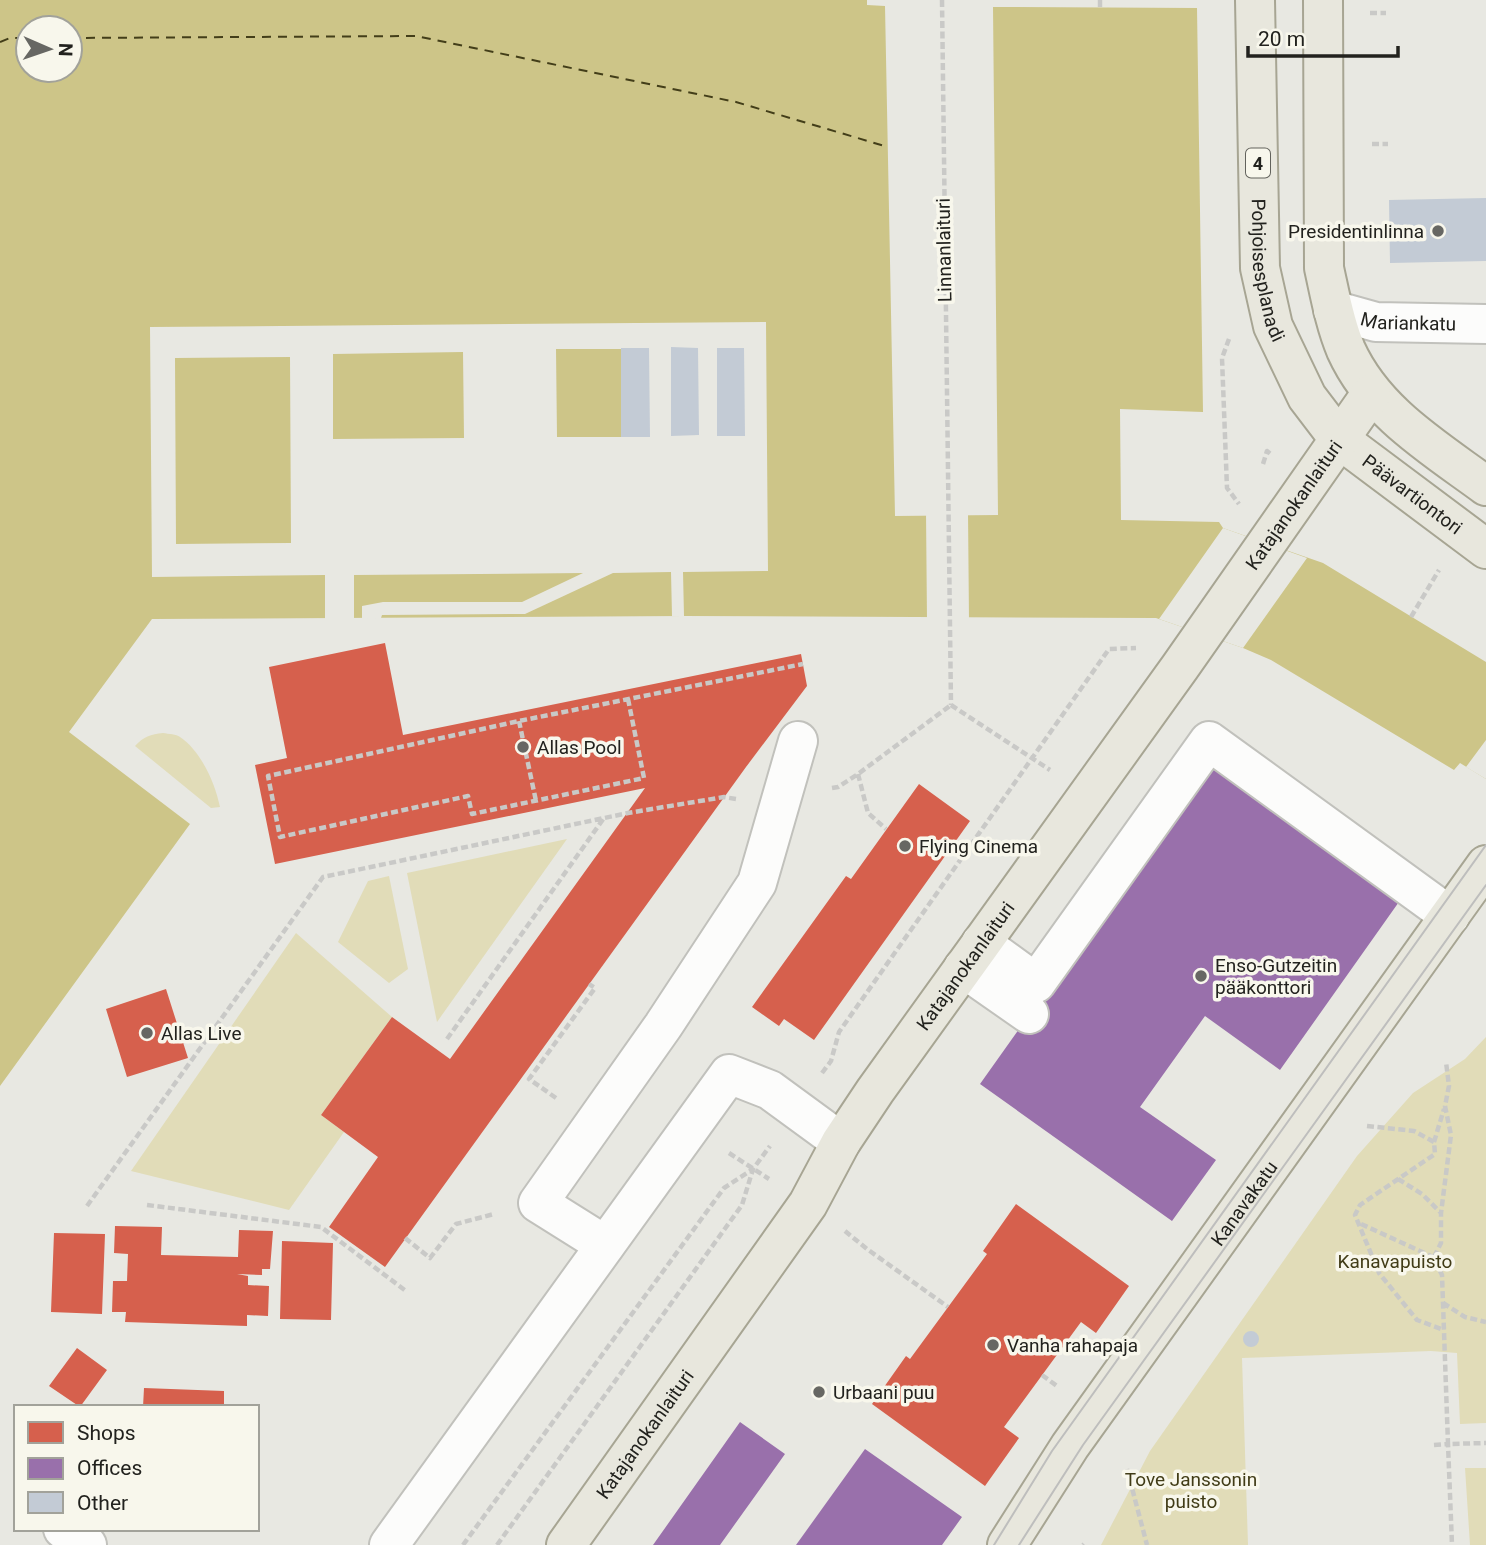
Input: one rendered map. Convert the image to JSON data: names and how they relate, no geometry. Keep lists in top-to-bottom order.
{
  "streets": {
    "main road": [
      "4",
      "Pohjoisesplanadi",
      "Päävartiontori",
      "Katajanokanlaituri",
      "Kanavakatu"
    ],
    "street": ["Mariankatu"],
    "path": ["Linnanlaituri"]
  },
  "crossings": [
    ["Pohjoisesplanadi", "Päävartiontori"],
    ["Pohjoisesplanadi", "Katajanokanlaituri"],
    ["Päävartiontori", "Katajanokanlaituri"]
  ],
  "parks": ["Kanavapuisto", "Tove Janssonin puisto"],
  "places": [
    "Presidentinlinna",
    "Allas Pool",
    "Flying Cinema",
    "Enso-Gutzeitin pääkonttori",
    "Allas Live",
    "Vanha rahapaja",
    "Urbaani puu"
  ],
  "legend": ["Shops", "Offices", "Other"],
  "scale_bar": "20 m",
  "north": "right"
}
